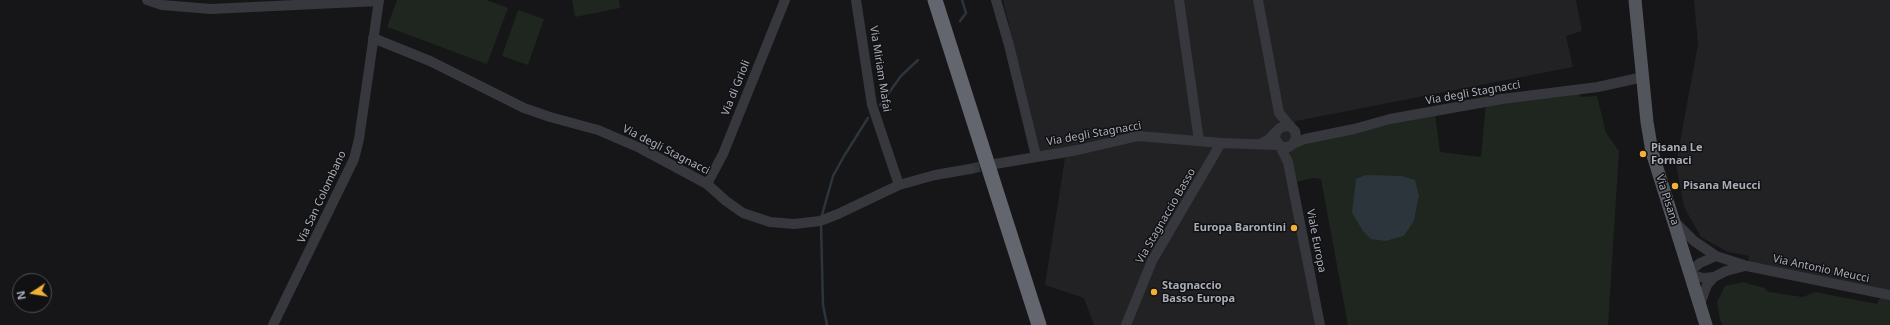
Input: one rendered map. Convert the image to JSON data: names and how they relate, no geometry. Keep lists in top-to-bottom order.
{
  "streets": {
    "main road": ["Via Pisana"],
    "street": [
      "Via Miriam Mafai",
      "Via di Grioli",
      "Via degli Stagnacci",
      "Via San Colombano",
      "Via Stagnaccio Basso",
      "Viale Europa",
      "Via Antonio Meucci"
    ]
  },
  "crossings": [
    ["Via Miriam Mafai", "Via degli Stagnacci"],
    ["Via di Grioli", "Via degli Stagnacci"],
    ["Via degli Stagnacci", "Via San Colombano"],
    ["Via degli Stagnacci", "Via Pisana"],
    ["Via degli Stagnacci", "Via Stagnaccio Basso"],
    ["Via degli Stagnacci", "Viale Europa"],
    ["Via Pisana", "Via Antonio Meucci"]
  ],
  "places": [
    "Pisana Le Fornaci",
    "Pisana Meucci",
    "Europa Barontini",
    "Stagnaccio Basso Europa"
  ],
  "north": "left"
}
